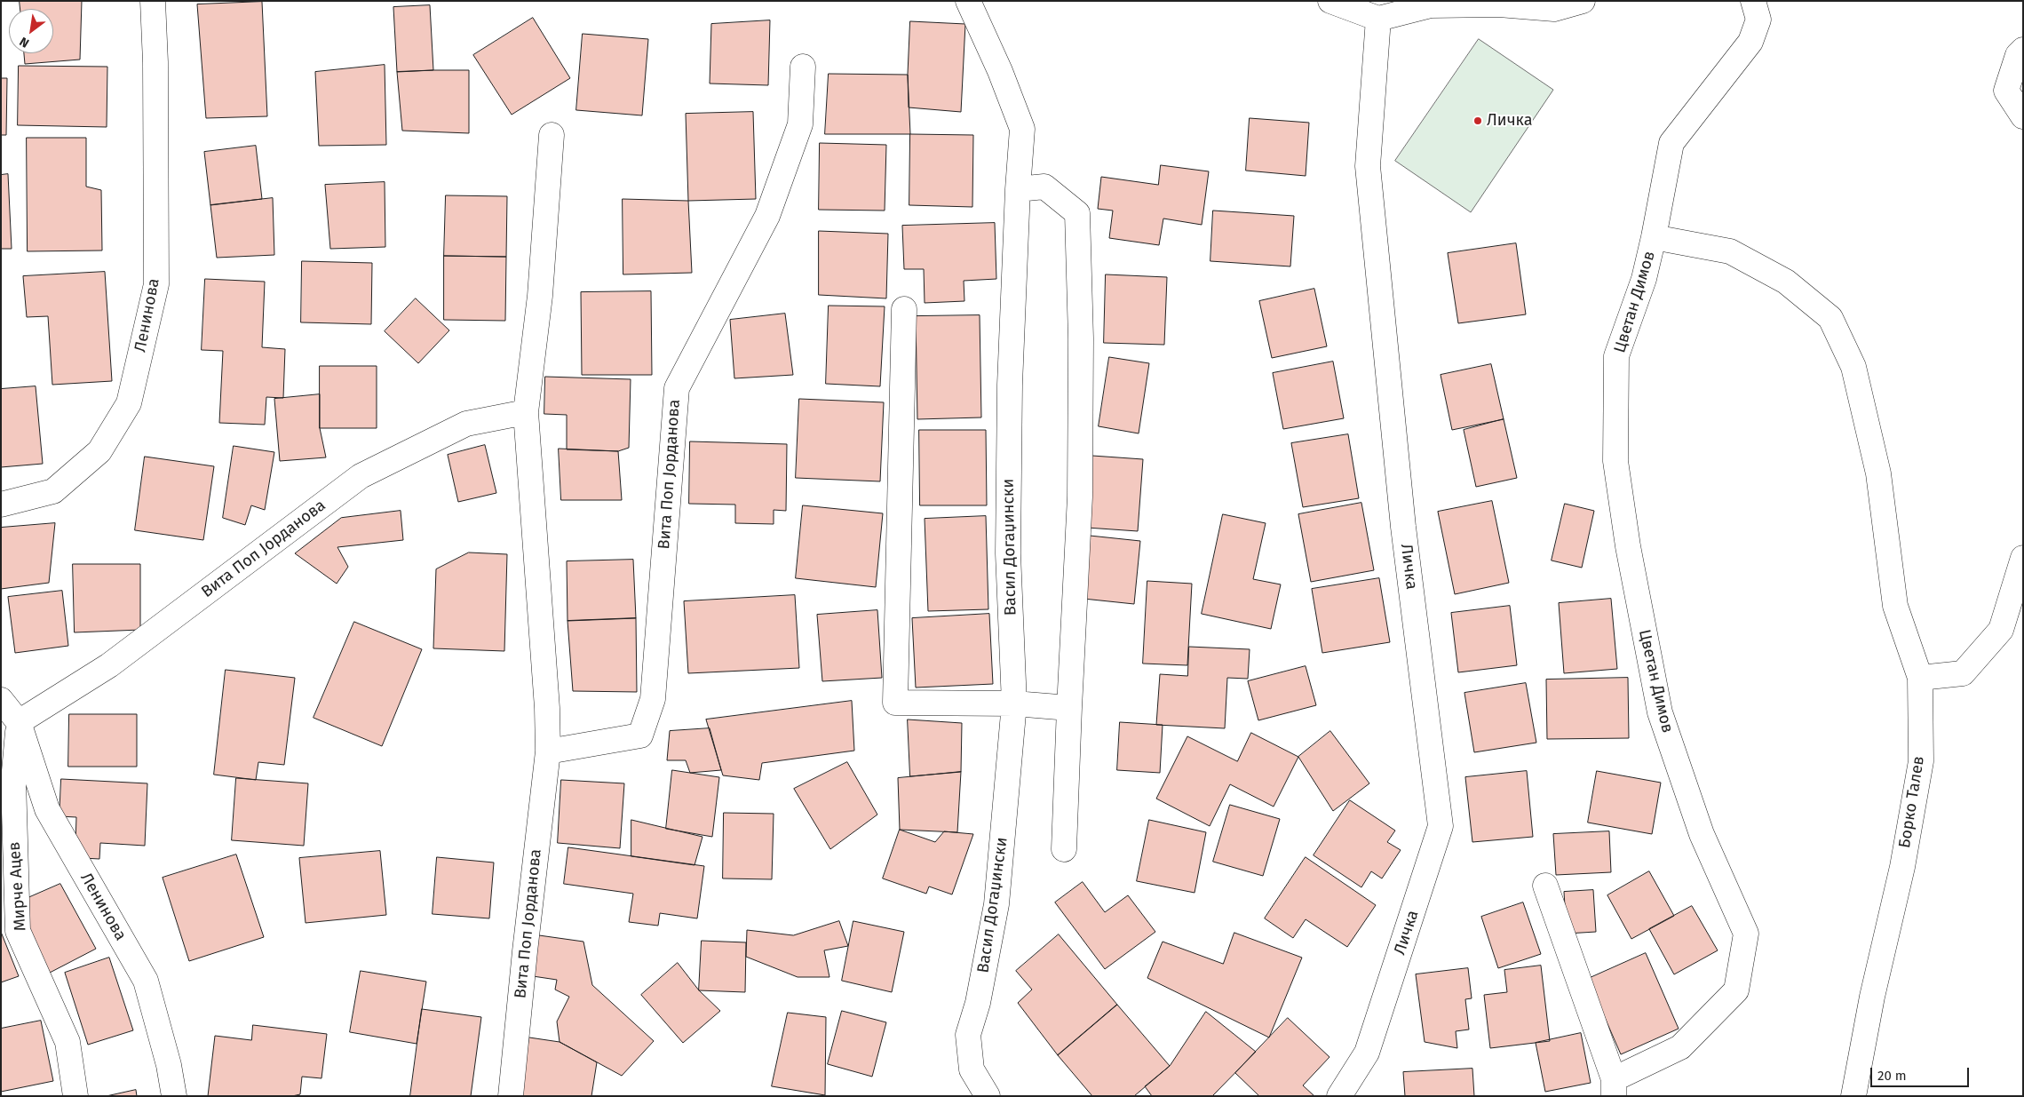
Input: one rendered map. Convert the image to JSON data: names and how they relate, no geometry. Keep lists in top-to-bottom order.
{
  "streets": {
    "street": [
      "Цветан Димов",
      "Ленинова",
      "Вита Поп Јорданова",
      "Васил Догаџински",
      "Личка",
      "Борко Талев",
      "Мирче Ацев"
    ]
  },
  "crossings": [
    ["Цветан Димов", "Борко Талев"],
    ["Ленинова", "Вита Поп Јорданова"],
    ["Ленинова", "Мирче Ацев"],
    ["Вита Поп Јорданова", "Мирче Ацев"]
  ],
  "places": ["Личка"],
  "scale_bar": "20 m",
  "north": "bottom left"
}
